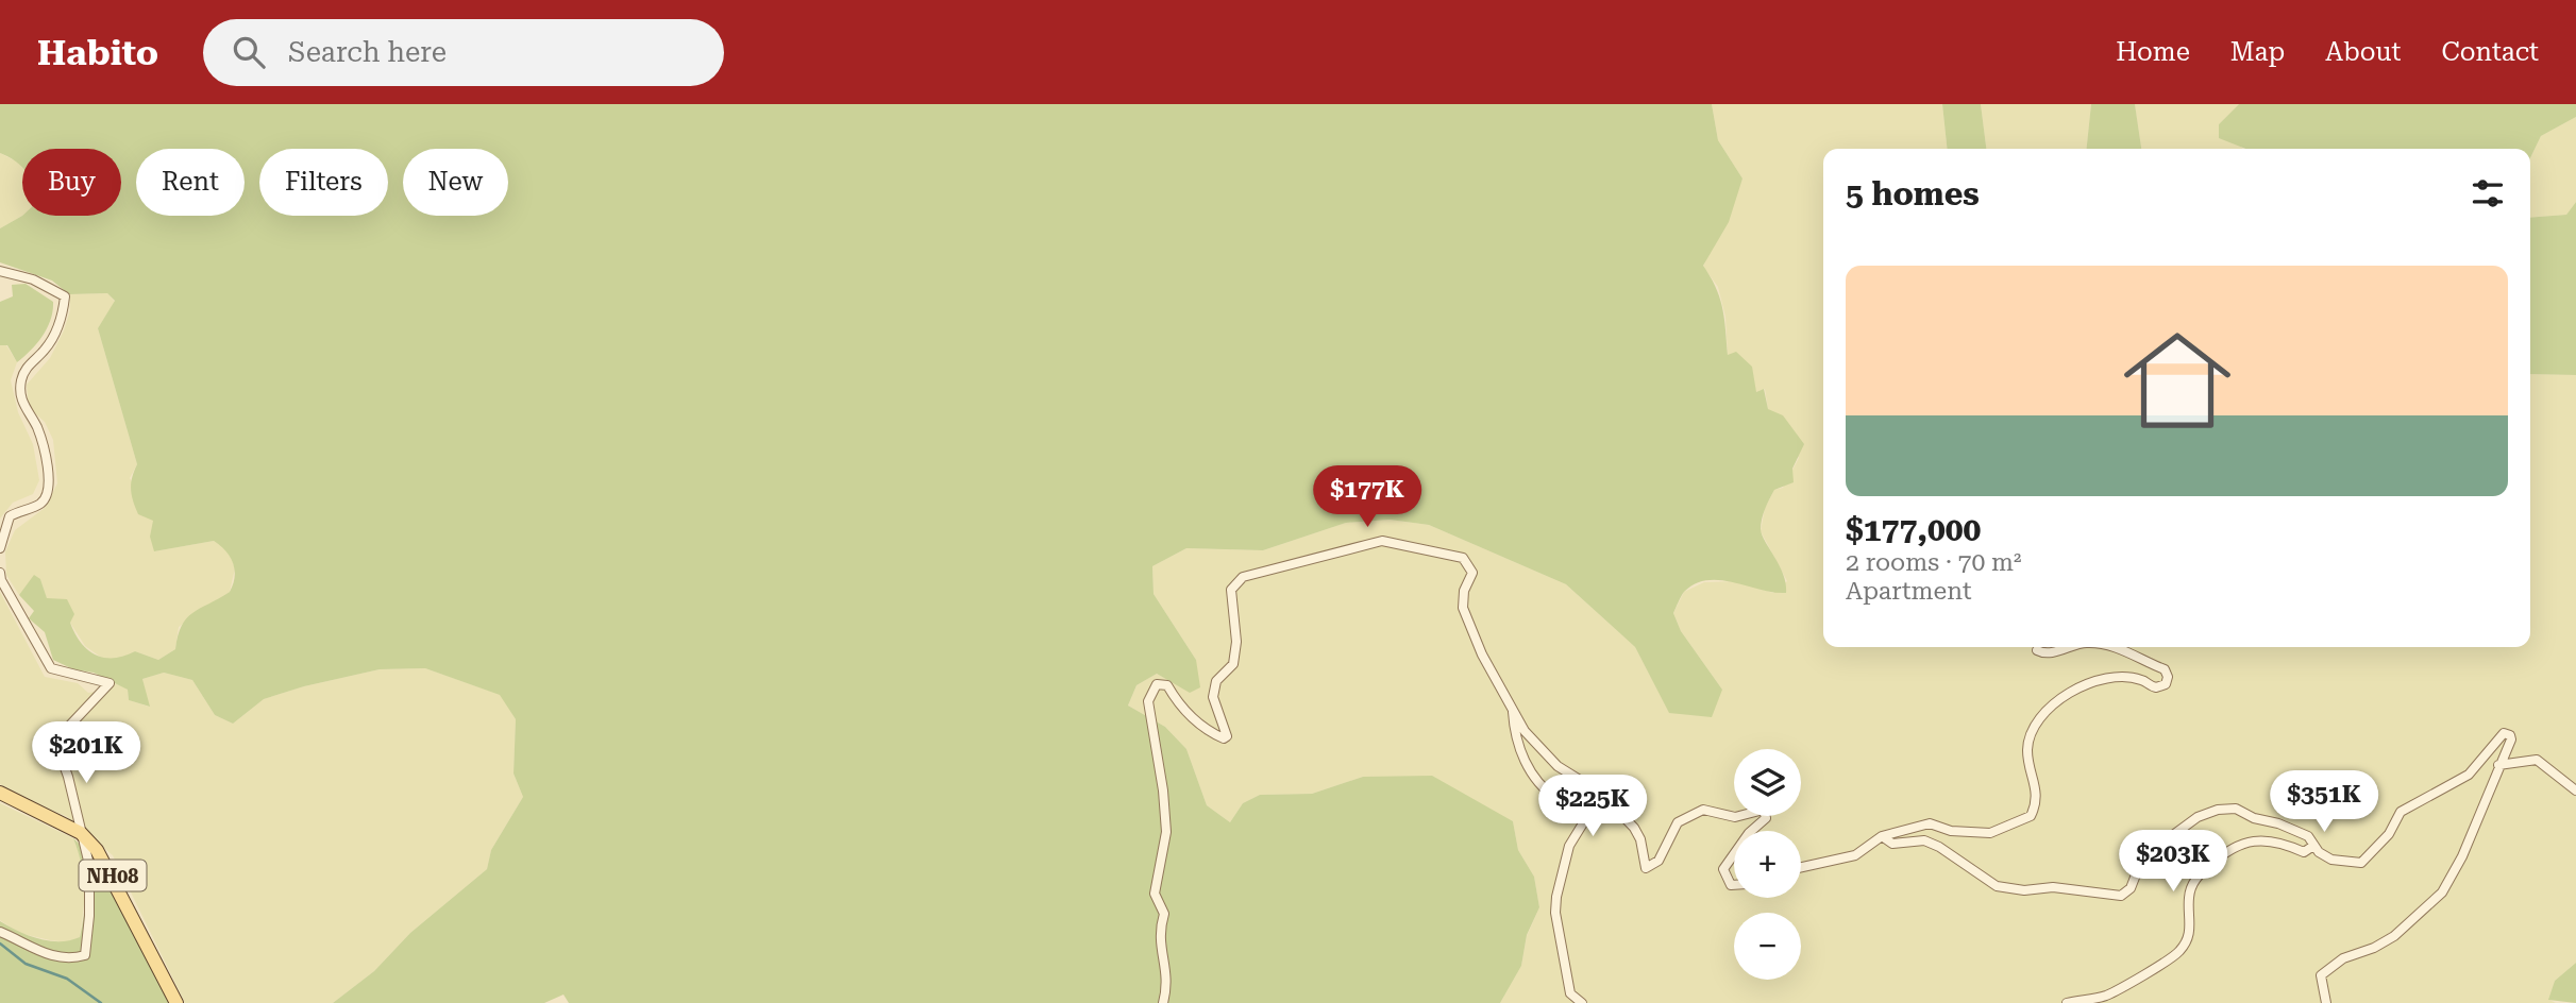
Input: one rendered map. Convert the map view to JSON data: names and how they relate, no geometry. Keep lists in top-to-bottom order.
{
  "streets": {
    "main road": ["NH08"]
  },
  "page": {
    "header": "Habito",
    "search": "Search here",
    "nav": [
      "Home",
      "Map",
      "About",
      "Contact"
    ],
    "chip": [
      "Buy",
      "Rent",
      "Filters",
      "New"
    ],
    "heading": "5 homes",
    "list": [
      {
        "name": "$177,000",
        "note": "2 rooms · 70 m² · Apartment"
      }
    ],
    "price": [
      "$177K",
      "$201K",
      "$351K",
      "$225K",
      "$203K"
    ],
    "map_buttons": ["+", "−"]
  }
}
